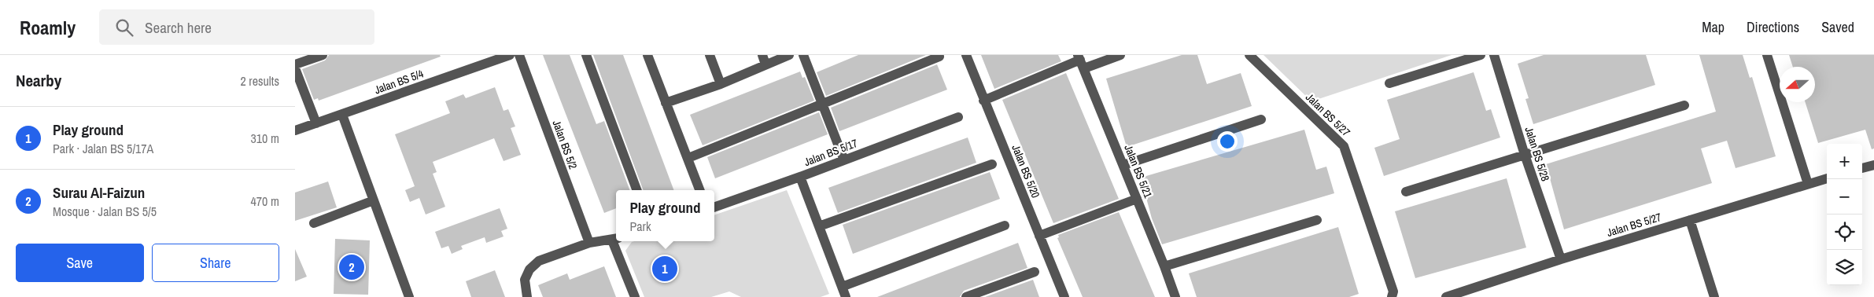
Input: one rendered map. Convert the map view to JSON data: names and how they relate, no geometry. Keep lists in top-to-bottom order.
{
  "streets": {
    "street": [
      "Jalan BS 5/4",
      "Jalan BS 5/27",
      "Jalan BS 5/2",
      "Jalan BS 5/17",
      "Jalan BS 5/28",
      "Jalan BS 5/20",
      "Jalan BS 5/21"
    ]
  },
  "crossings": [
    ["Jalan BS 5/27", "Jalan BS 5/28"]
  ],
  "north": "left",
  "page": {
    "header": "Roamly",
    "search": "Search here",
    "nav": ["Map", "Directions", "Saved"],
    "heading": ["Nearby", "2 results"],
    "list": [
      {
        "mark": "1",
        "name": "Play ground",
        "note": "Park · Jalan BS 5/17A",
        "value": "310 m"
      },
      {
        "mark": "2",
        "name": "Surau Al-Faizun",
        "note": "Mosque · Jalan BS 5/5",
        "value": "470 m"
      }
    ],
    "map_buttons": ["+", "−"],
    "popup": ["Play ground", "Park"],
    "buttons": ["Save", "Share"],
    "pins": ["2", "1"]
  }
}
